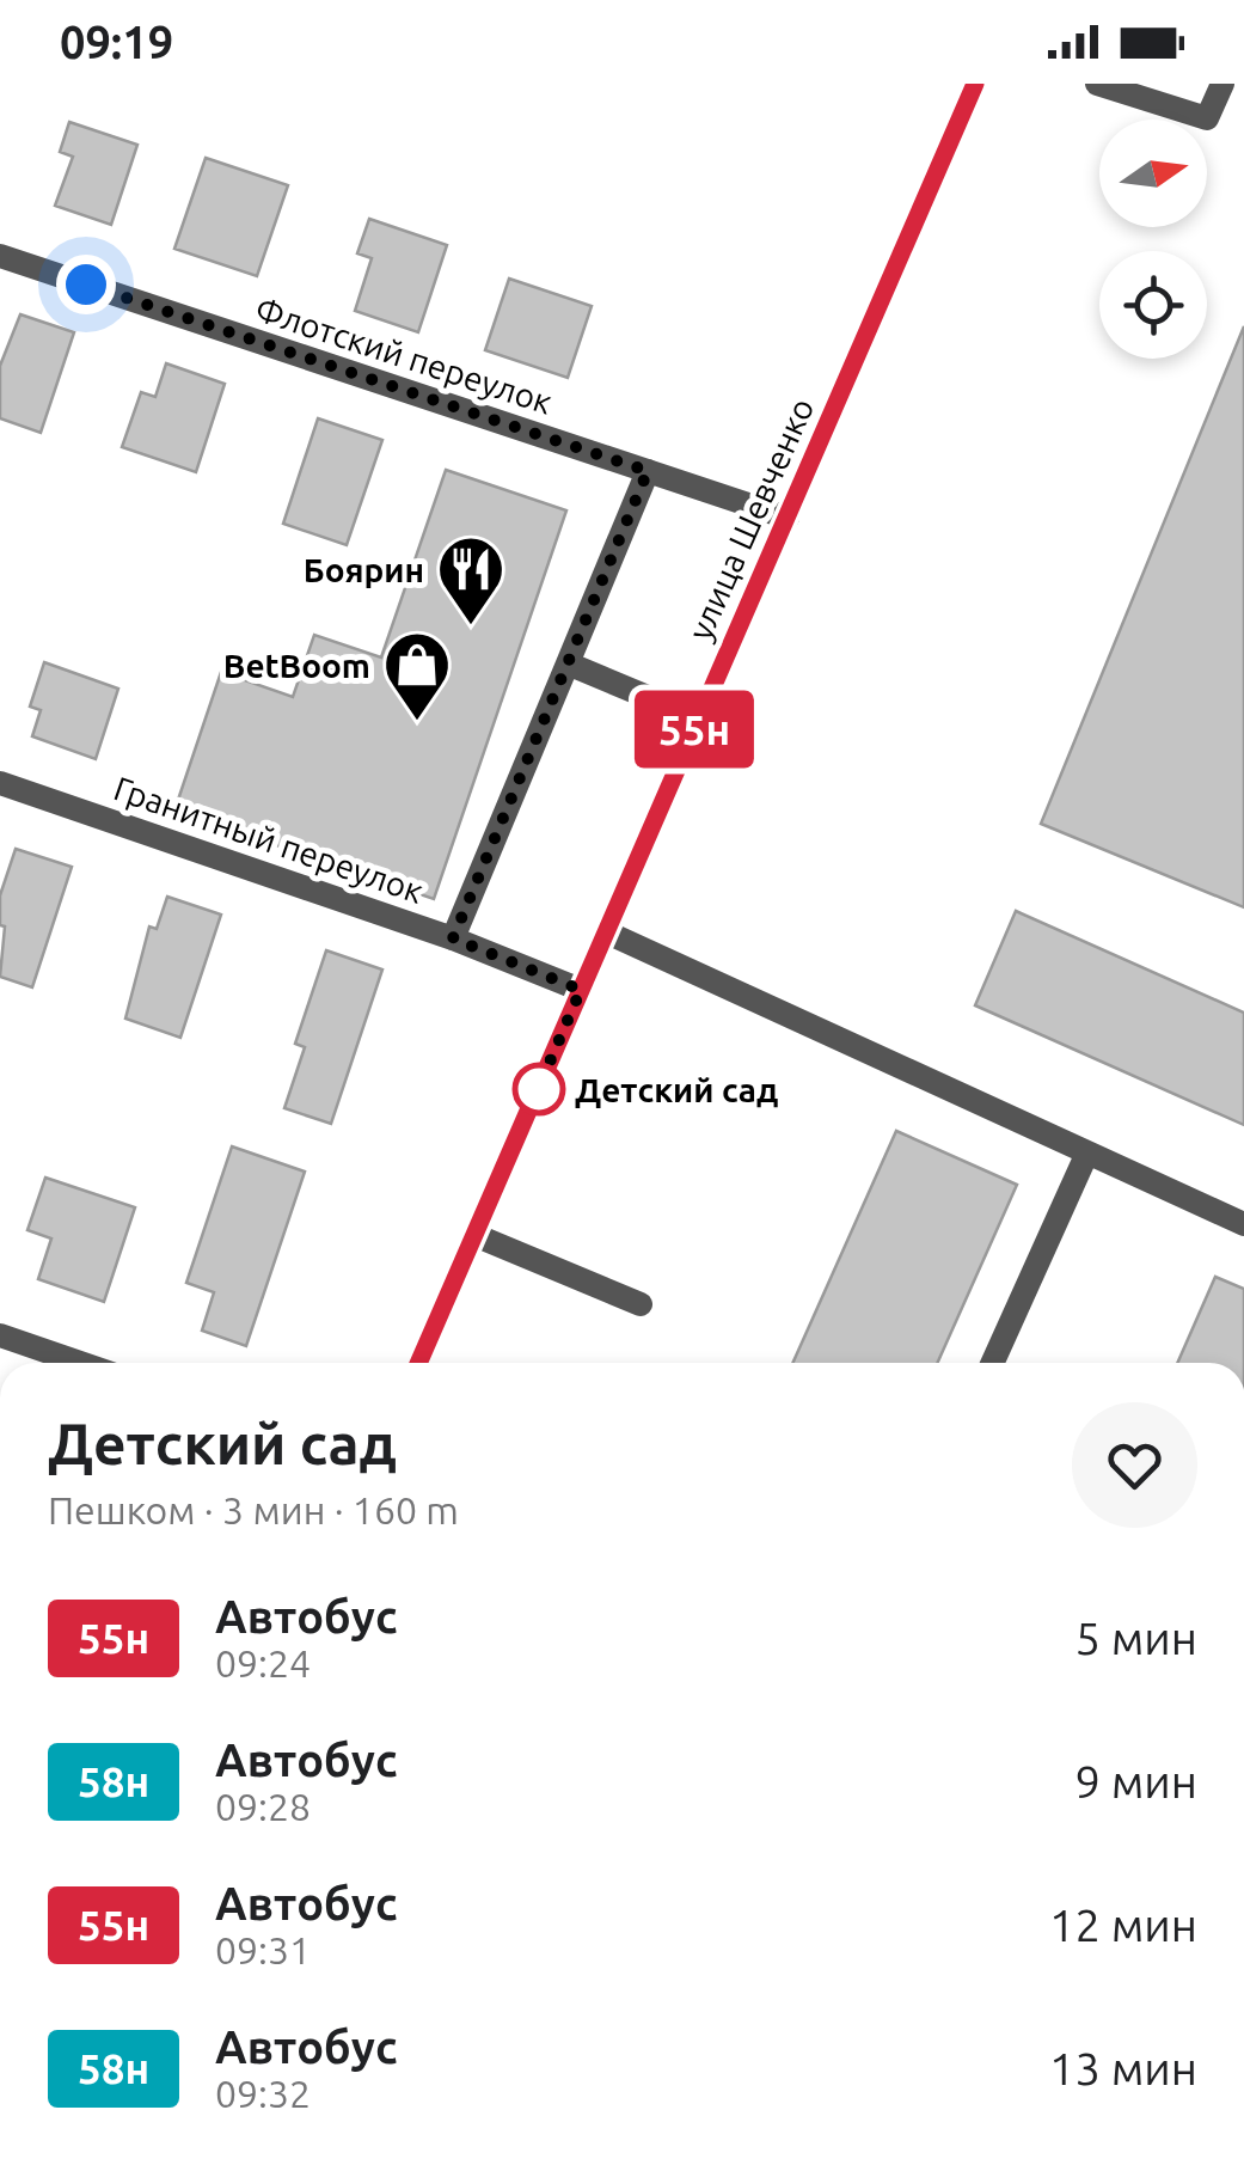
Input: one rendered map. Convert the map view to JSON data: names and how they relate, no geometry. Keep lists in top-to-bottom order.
{
  "streets": {
    "main road": ["улица Шевченко"],
    "street": ["Флотский переулок", "Гранитный переулок"]
  },
  "crossings": [
    ["Флотский переулок", "улица Шевченко"],
    ["улица Шевченко", "Гранитный переулок"]
  ],
  "places": {
    "restaurant": ["Боярин"],
    "shop": ["BetBoom"],
    "other": ["Детский сад"]
  },
  "lines": ["bus line 55н"],
  "north": "right",
  "page": {
    "status": "09:19",
    "on_map": "55н",
    "heading": ["Детский сад", "Пешком · 3 мин · 160 m"],
    "list": [
      {
        "mark": "55н",
        "name": "Автобус",
        "note": "09:24",
        "value": "5 мин"
      },
      {
        "mark": "58н",
        "name": "Автобус",
        "note": "09:28",
        "value": "9 мин"
      },
      {
        "mark": "55н",
        "name": "Автобус",
        "note": "09:31",
        "value": "12 мин"
      },
      {
        "mark": "58н",
        "name": "Автобус",
        "note": "09:32",
        "value": "13 мин"
      }
    ]
  }
}
